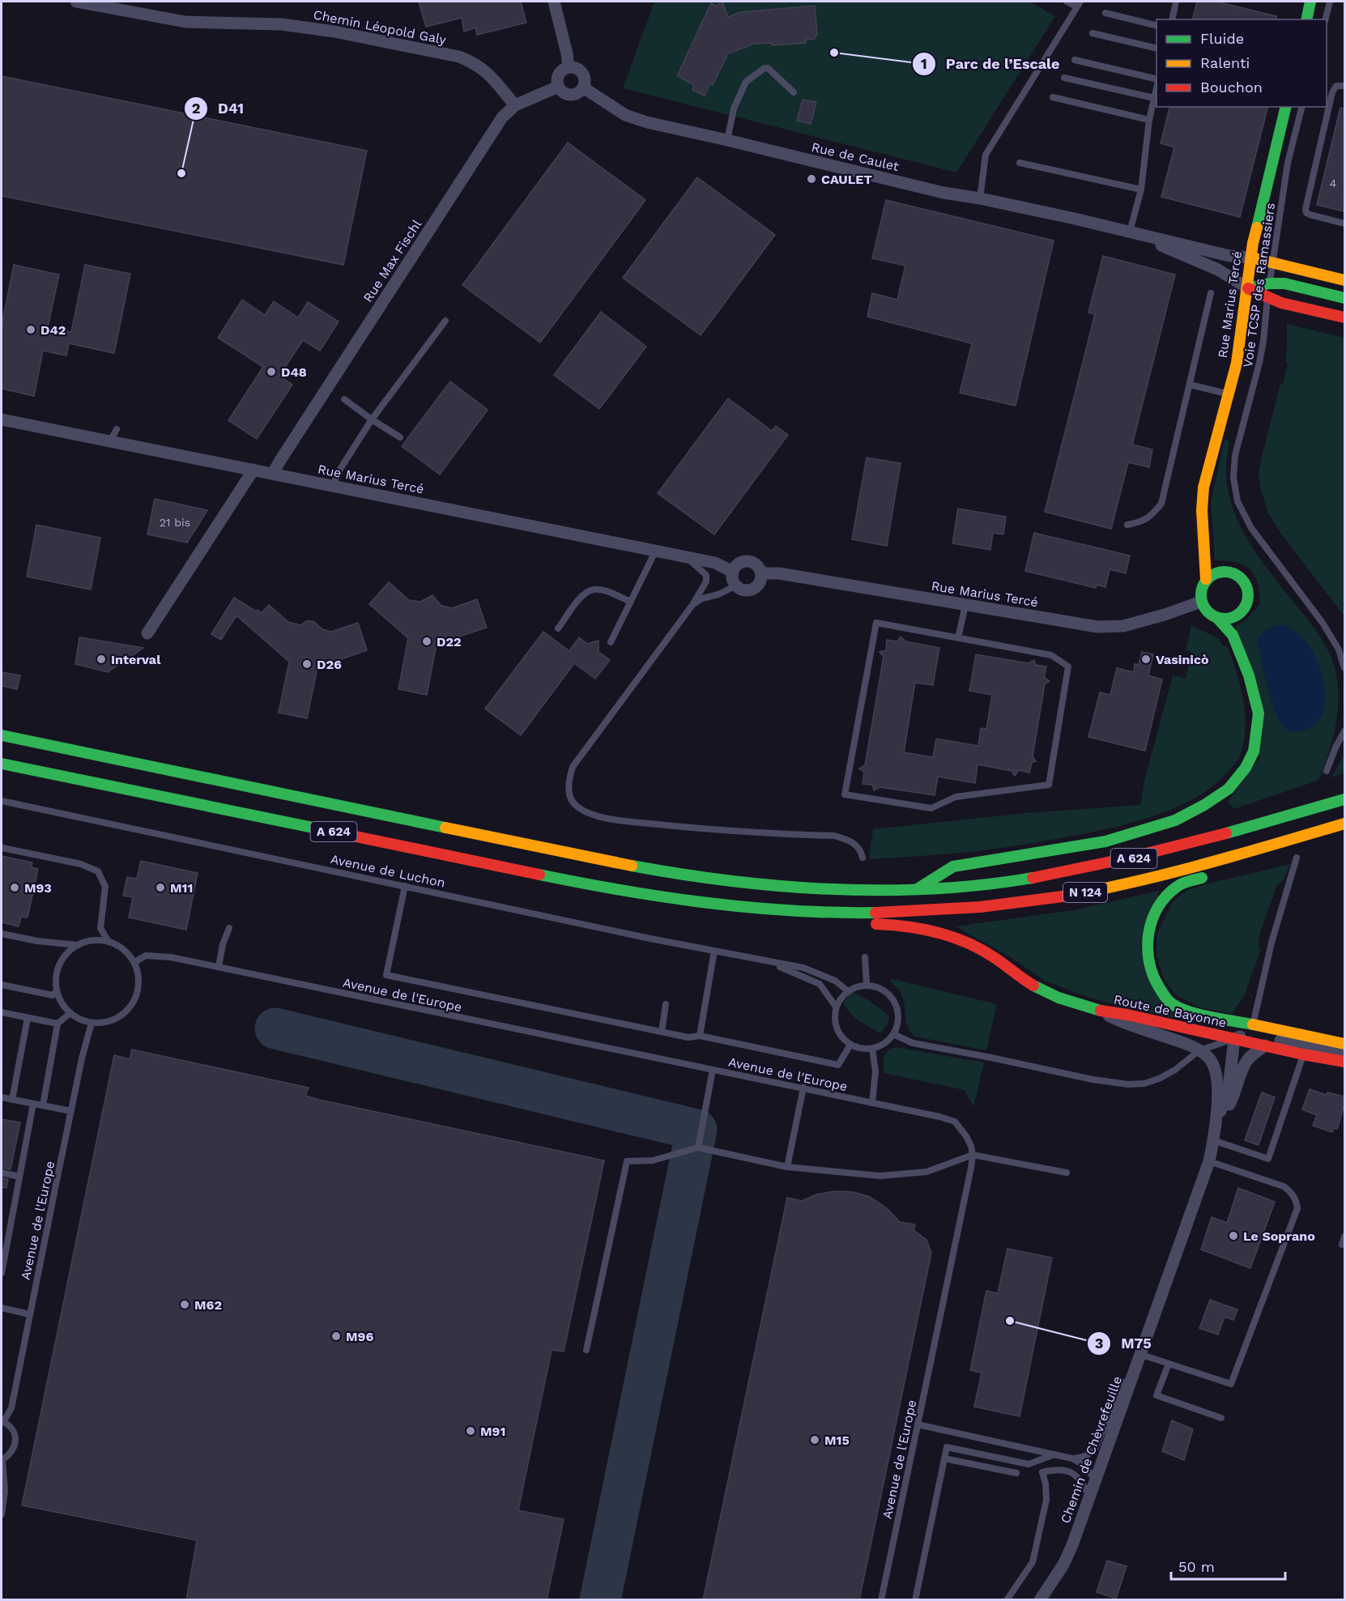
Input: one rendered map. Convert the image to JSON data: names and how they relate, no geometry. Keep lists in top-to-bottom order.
{
  "streets": {
    "main road": [
      "Rue de Caulet",
      "Rue Marius Tercé",
      "A 624",
      "N 124",
      "Route de Bayonne"
    ],
    "street": ["Chemin Léopold Galy", "Rue Max Fischl", "Chemin de Chèvrefeuille"],
    "lane": ["Voie TCSP des Ramassiers", "Avenue de Luchon", "Avenue de l'Europe"]
  },
  "crossings": [
    ["Chemin Léopold Galy", "Rue Max Fischl"],
    ["Rue de Caulet", "Rue Max Fischl"],
    ["Rue de Caulet", "Voie TCSP des Ramassiers"],
    ["Rue de Caulet", "Rue Marius Tercé"],
    ["Rue Max Fischl", "Rue Marius Tercé"],
    ["A 624", "N 124"],
    ["Route de Bayonne", "Chemin de Chèvrefeuille"]
  ],
  "places": [
    "Parc de l’Escale",
    "D41",
    "CAULET",
    "D42",
    "D48",
    "D22",
    "Interval",
    "Vasinicò",
    "D26",
    "M93",
    "M11",
    "Le Soprano",
    "M62",
    "M75",
    "M96",
    "M91",
    "M15"
  ],
  "house_numbers": ["4", "21 bis"],
  "legend": ["Fluide", "Ralenti", "Bouchon"],
  "scale_bar": "50 m"
}
